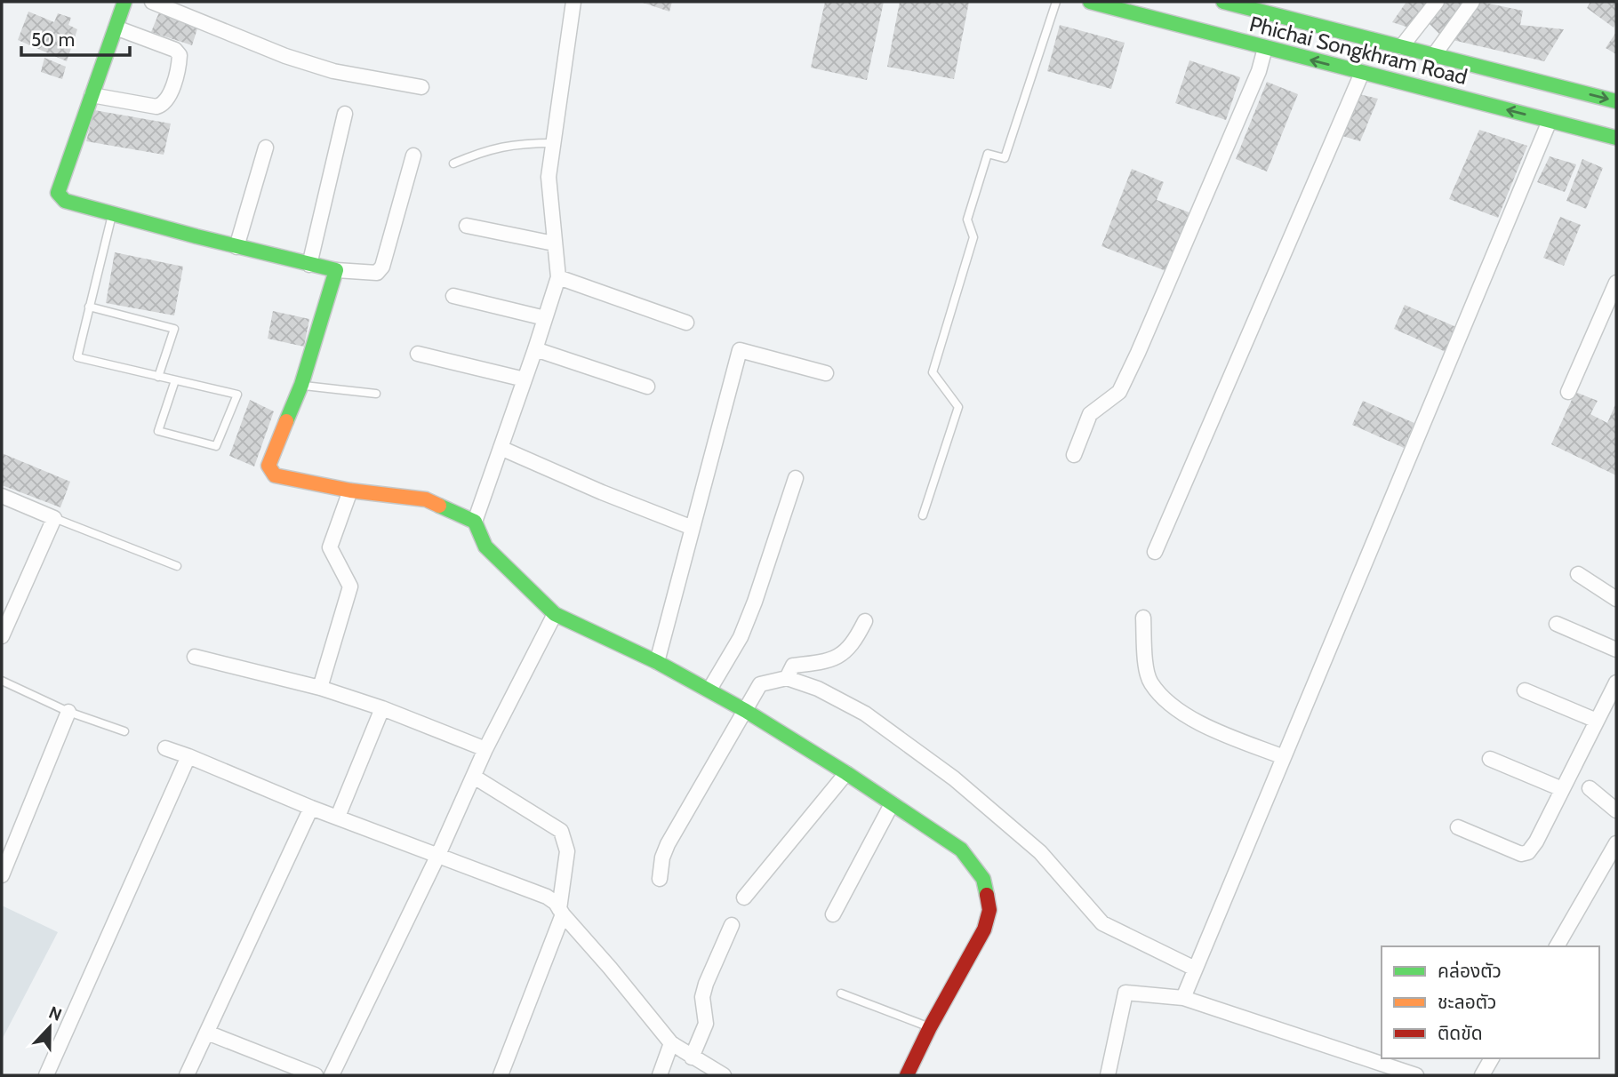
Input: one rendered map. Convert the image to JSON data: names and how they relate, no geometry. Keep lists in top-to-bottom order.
{
  "streets": {
    "street": ["Phichai Songkhram Road"]
  },
  "legend": ["คล่องตัว", "ชะลอตัว", "ติดขัด"],
  "scale_bar": "50 m",
  "north": "top"
}
